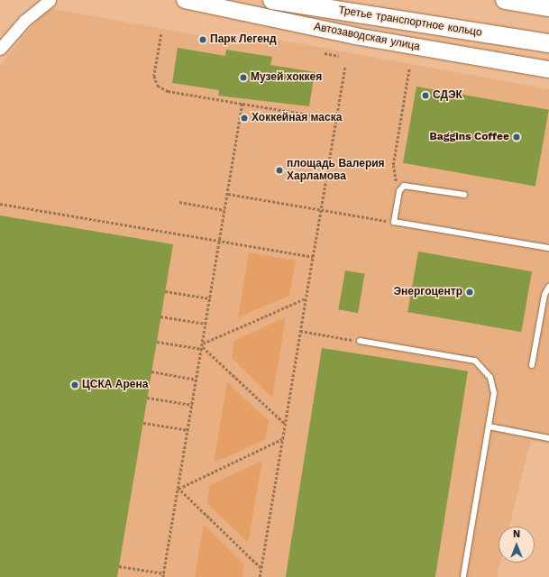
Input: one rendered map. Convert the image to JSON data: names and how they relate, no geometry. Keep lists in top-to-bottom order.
{
  "streets": {
    "main road": ["Третье транспортное кольцо", "Автозаводская улица"]
  },
  "places": [
    "Парк Легенд",
    "Музей хоккея",
    "СДЭК",
    "Хоккейная маска",
    "Baggins Coffee",
    "площадь Валерия Харламова",
    "Энергоцентр",
    "ЦСКА Арена"
  ],
  "north": "top"
}
